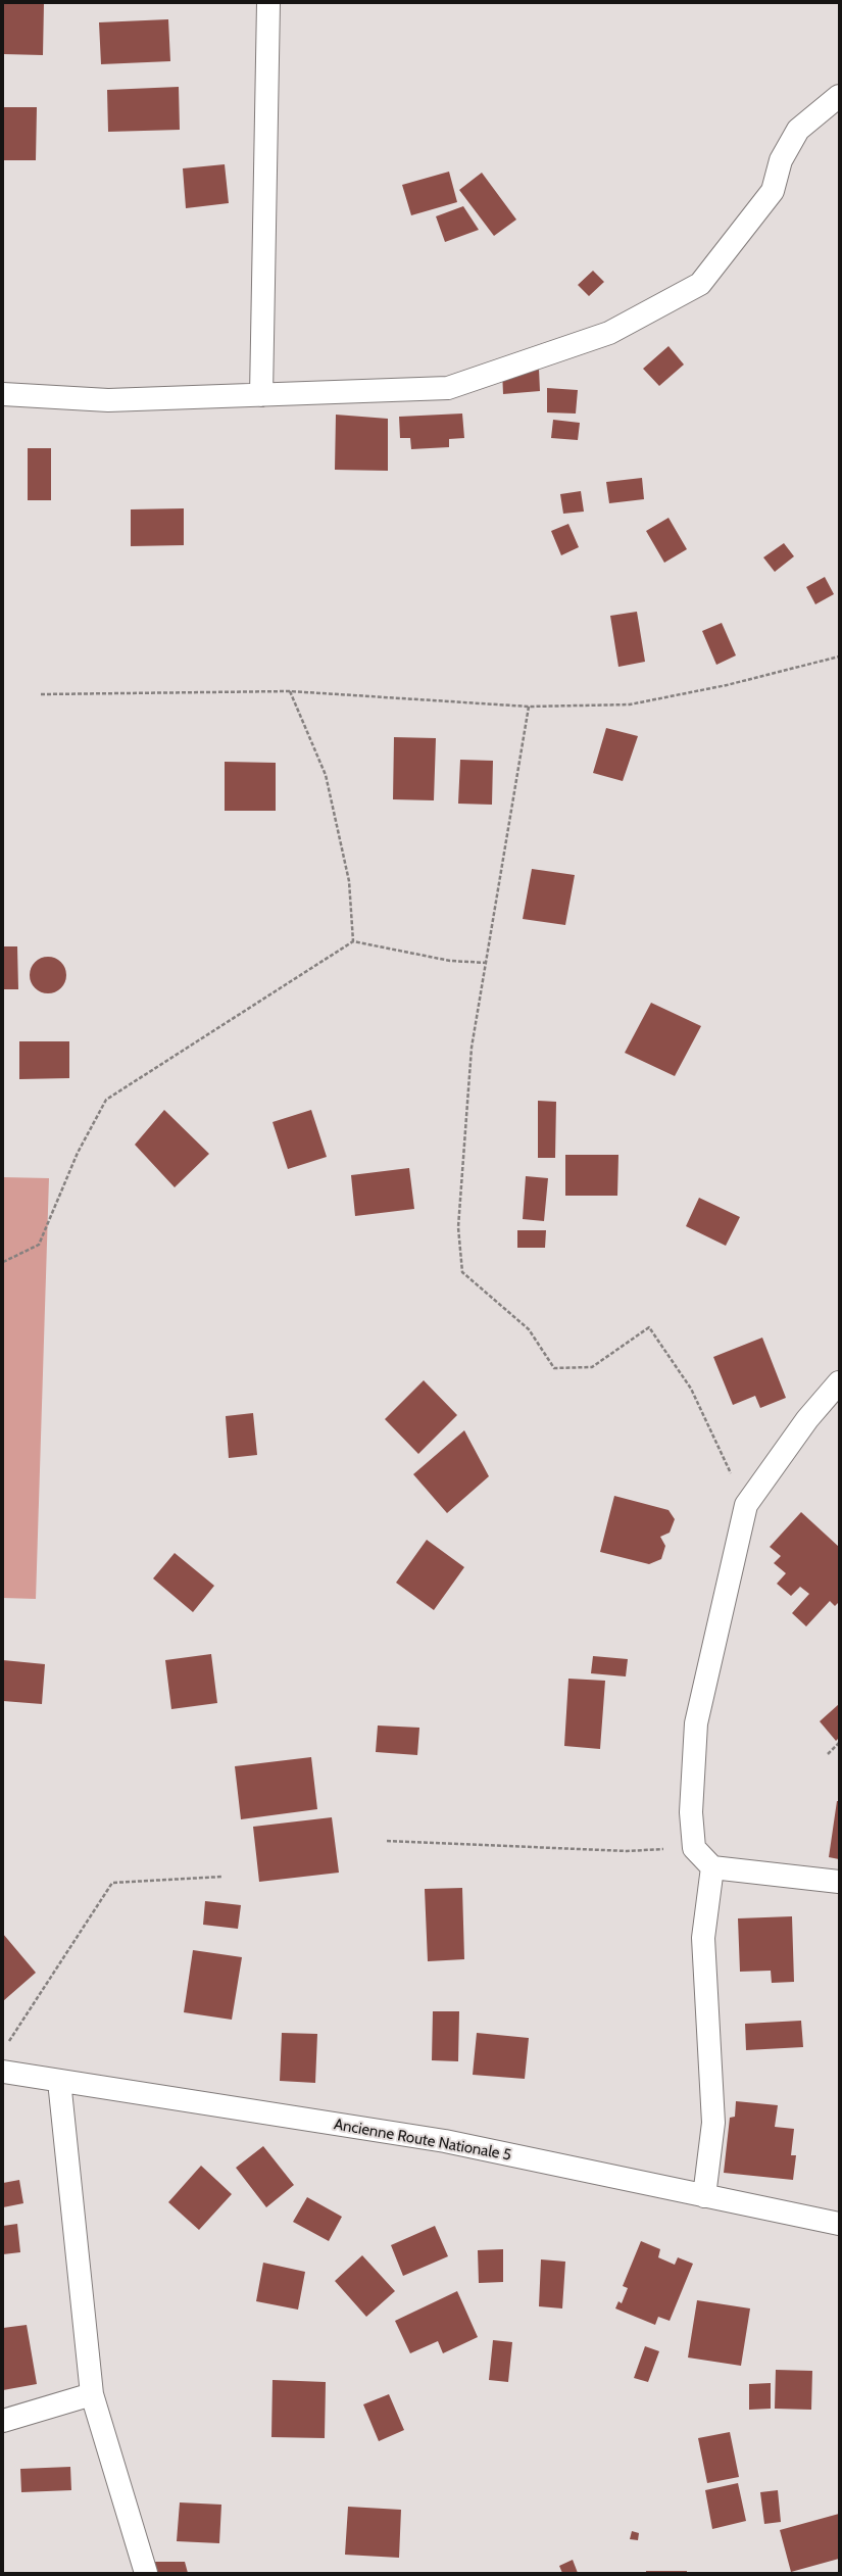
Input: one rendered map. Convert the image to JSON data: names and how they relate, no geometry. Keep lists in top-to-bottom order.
{
  "streets": {
    "street": ["Ancienne Route Nationale 5"]
  }
}
